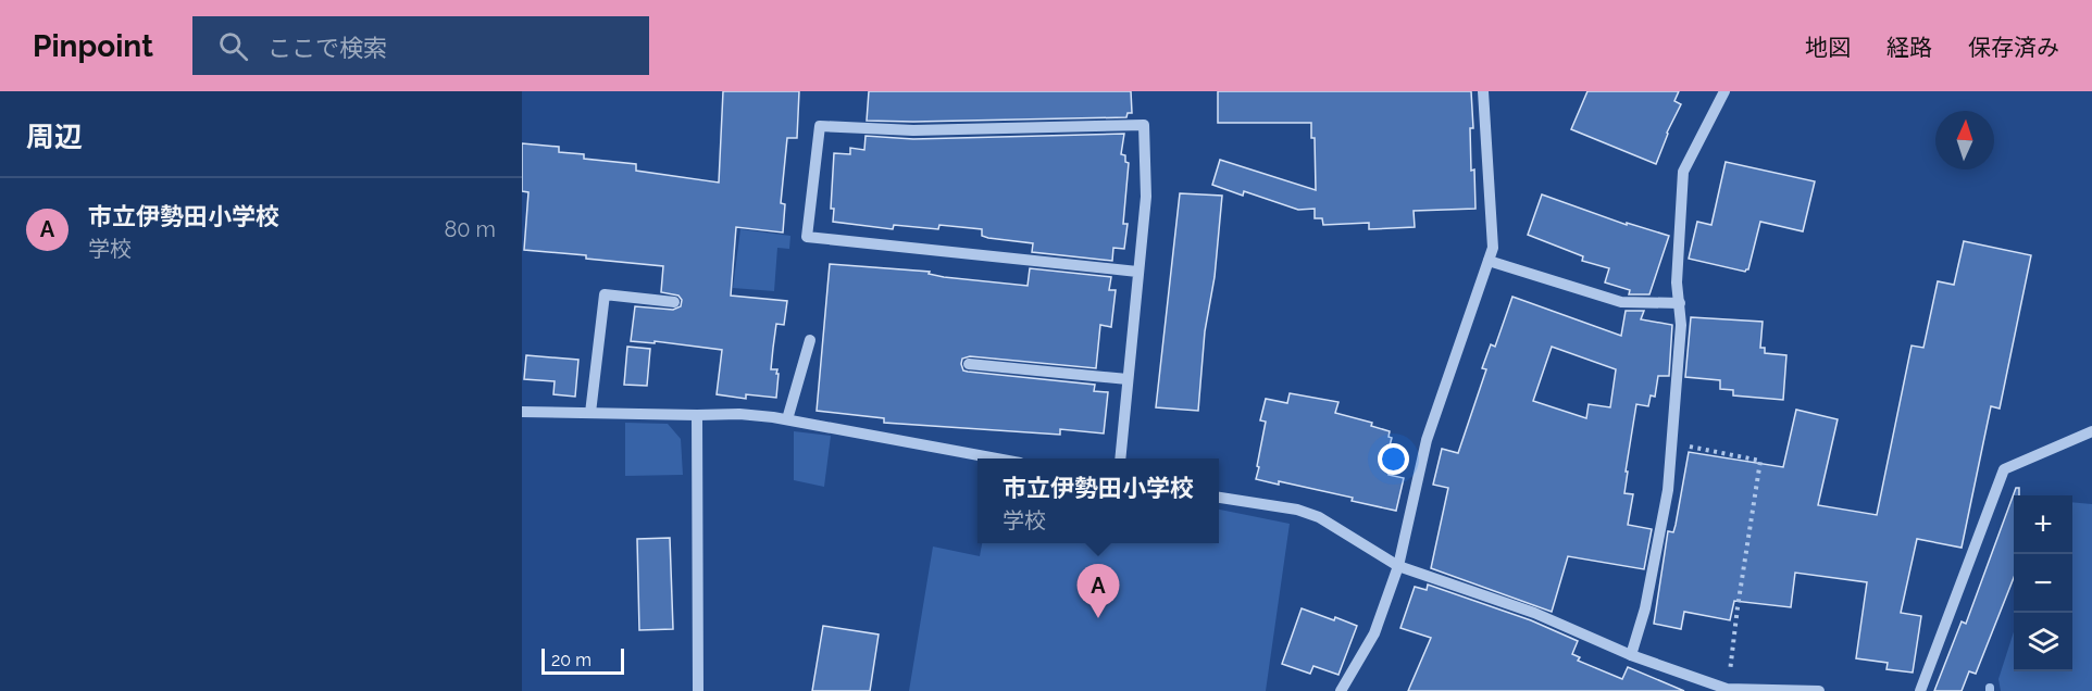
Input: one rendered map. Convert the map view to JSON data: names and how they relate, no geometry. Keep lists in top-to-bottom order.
{
  "scale_bar": "20 m",
  "north": "top",
  "page": {
    "header": "Pinpoint",
    "search": "ここで検索",
    "nav": ["地図", "経路", "保存済み"],
    "heading": "周辺",
    "list": [
      {
        "mark": "A",
        "name": "市立伊勢田小学校",
        "note": "学校",
        "value": "80 m"
      }
    ],
    "popup": ["市立伊勢田小学校", "学校"],
    "map_buttons": ["+", "−"],
    "pins": "A",
    "scale": "20 m"
  }
}
